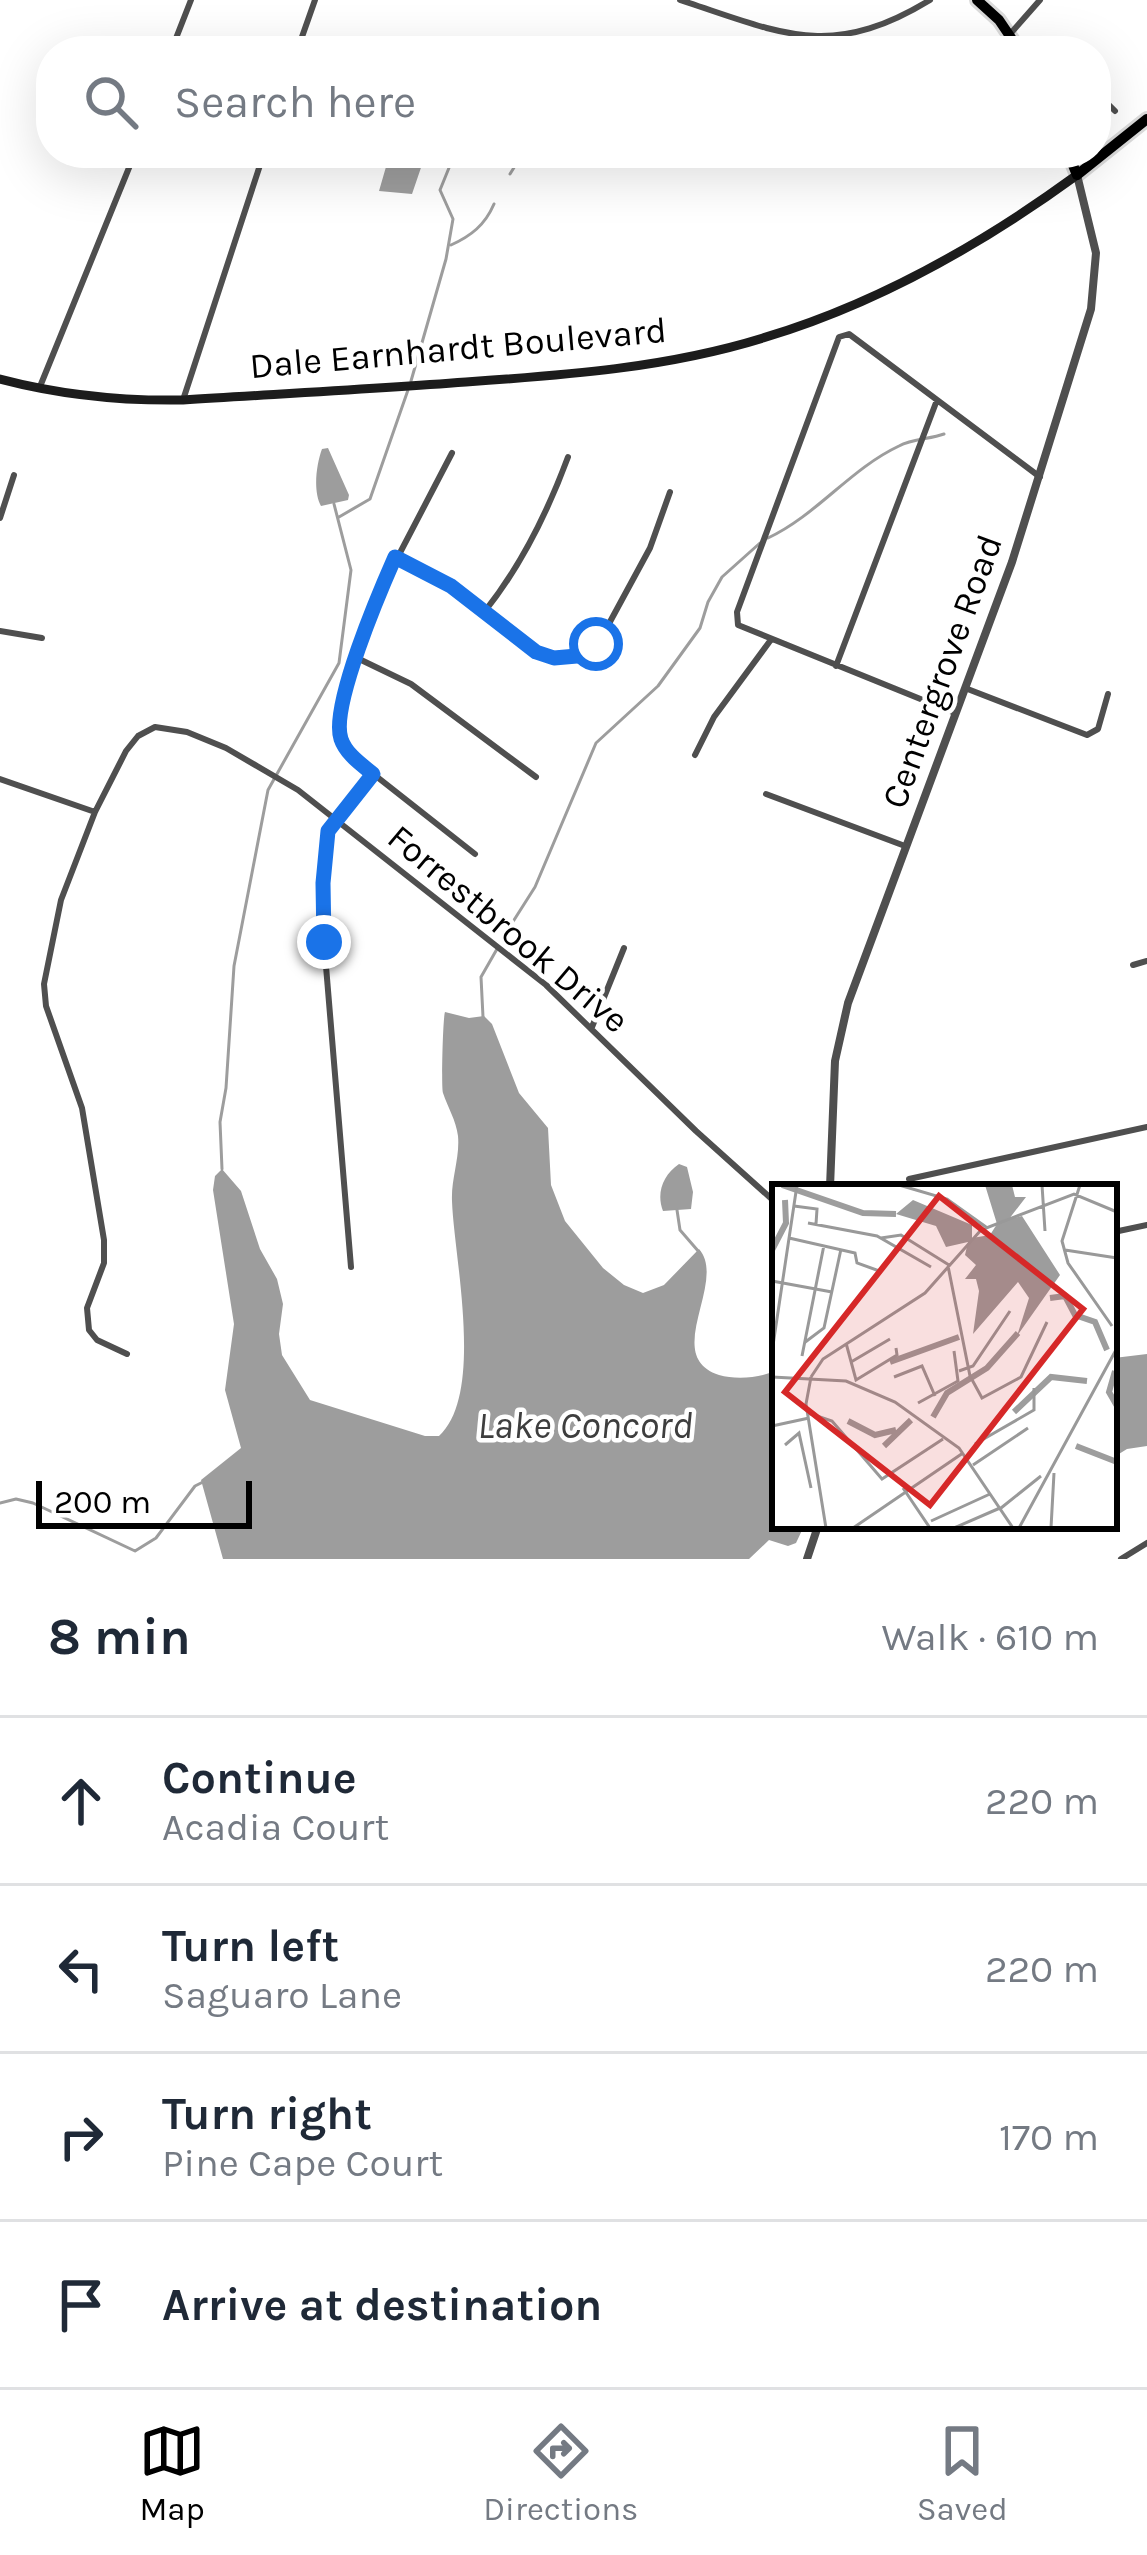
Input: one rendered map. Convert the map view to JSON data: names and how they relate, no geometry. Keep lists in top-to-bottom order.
{
  "streets": {
    "main road": ["Dale Earnhardt Boulevard"],
    "street": ["Centergrove Road", "Forrestbrook Drive"]
  },
  "crossings": [
    ["Dale Earnhardt Boulevard", "Centergrove Road"]
  ],
  "water": ["Lake Concord"],
  "scale_bar": "200 m",
  "page": {
    "search": "Search here",
    "scale": "200 m",
    "heading": ["8 min", "Walk · 610 m"],
    "list": [
      ["Continue", "Acadia Court", "220 m"],
      ["Turn left", "Saguaro Lane", "220 m"],
      ["Turn right", "Pine Cape Court", "170 m"],
      "Arrive at destination"
    ],
    "nav": ["Map", "Directions", "Saved"]
  }
}
